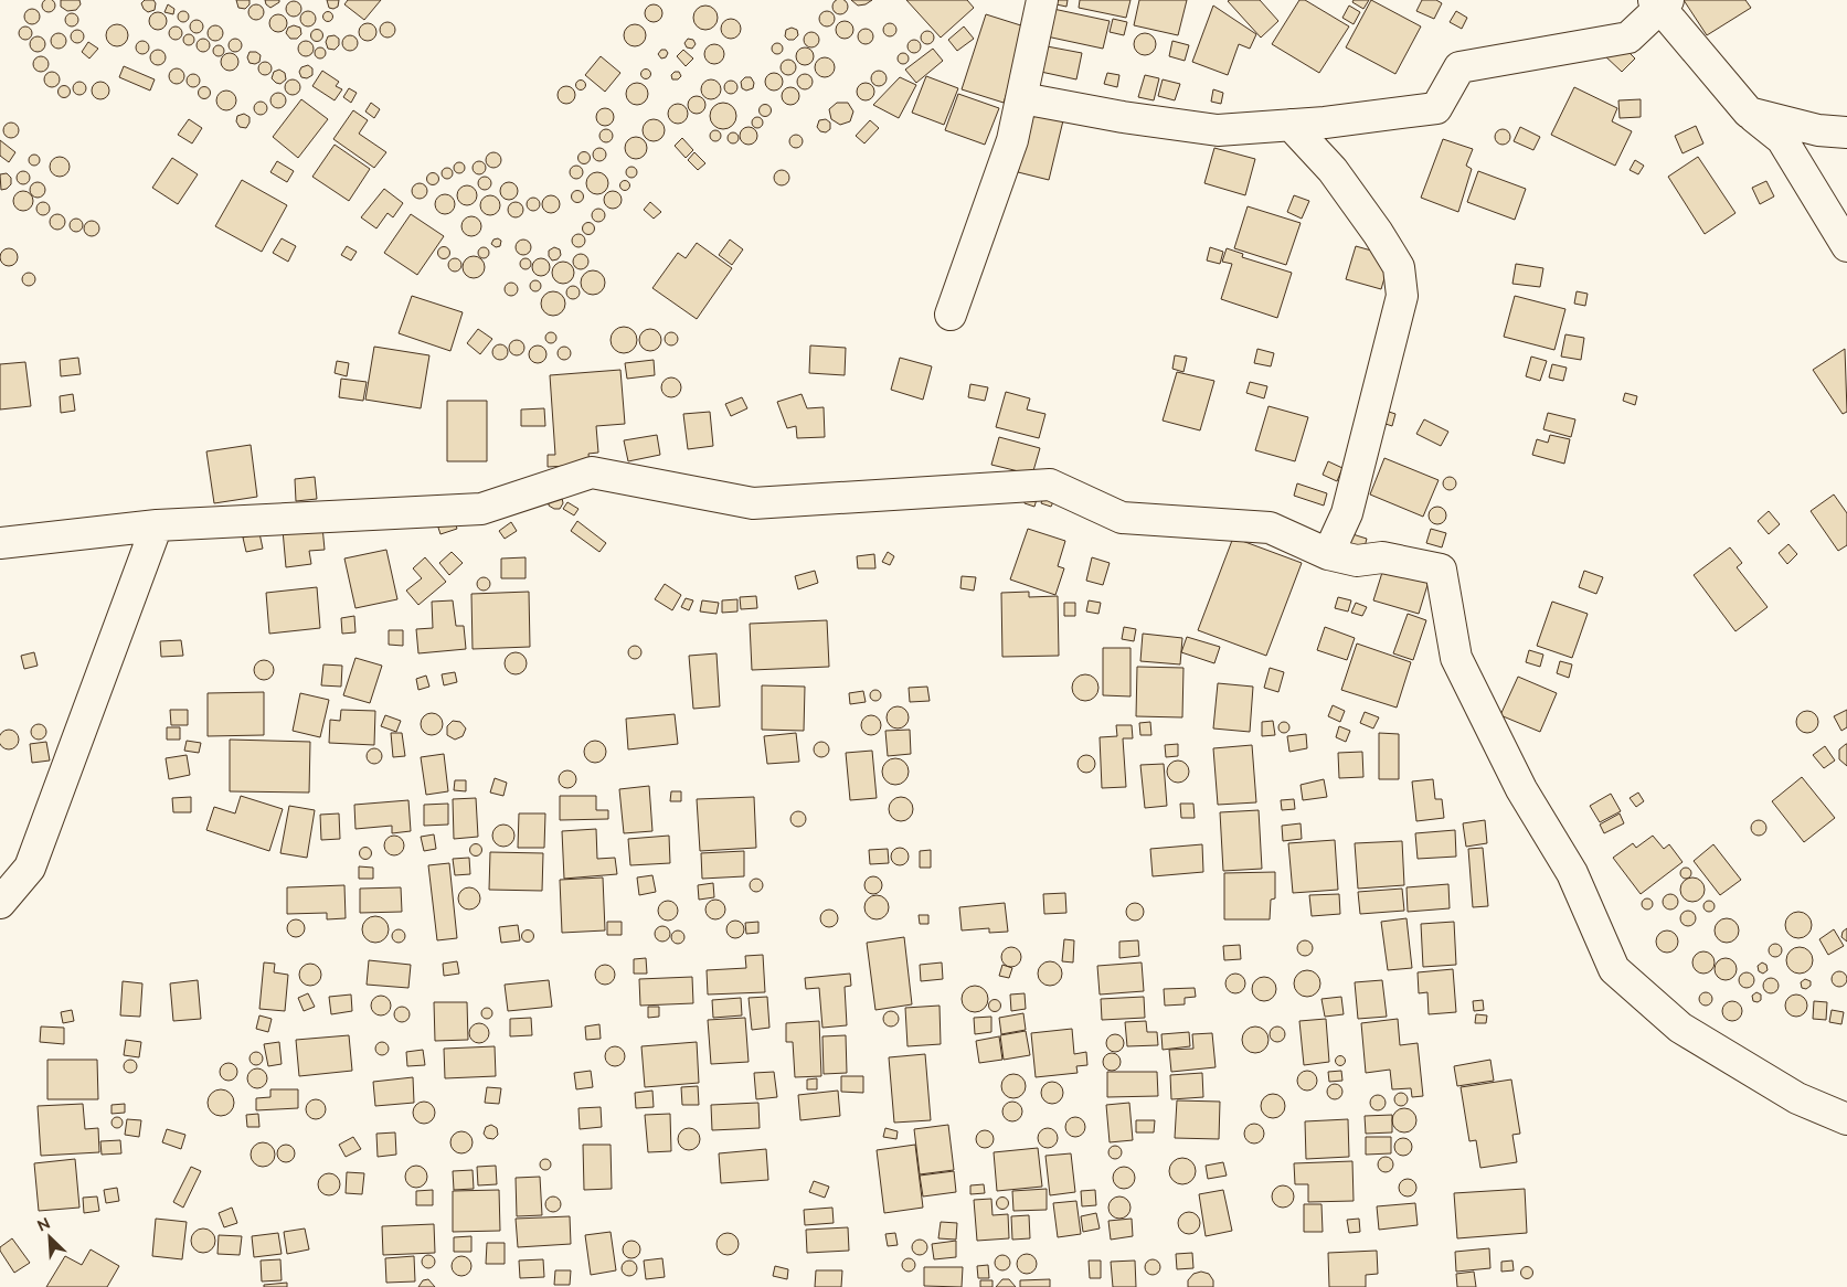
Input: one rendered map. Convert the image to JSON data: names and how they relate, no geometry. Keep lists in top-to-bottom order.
{
  "north": "top left"
}
